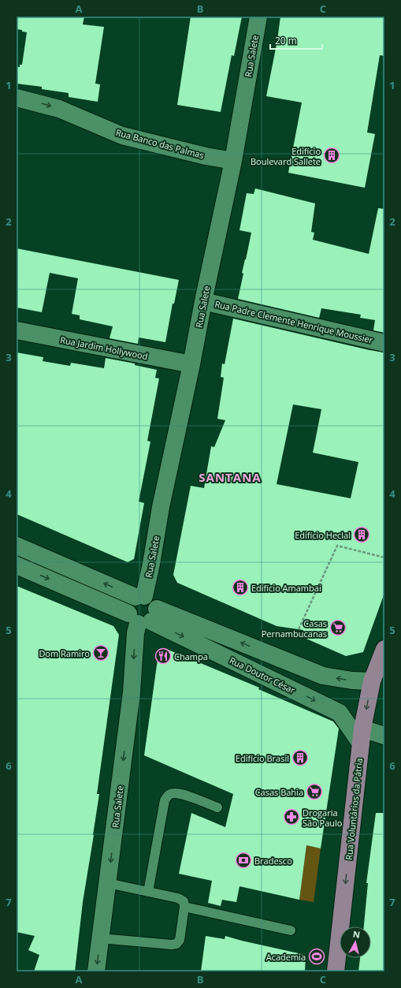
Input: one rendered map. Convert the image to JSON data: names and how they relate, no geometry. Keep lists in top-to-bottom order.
{
  "streets": {
    "main road": ["Rua Voluntários da Pátria"],
    "street": [
      "Rua Salete",
      "Rua Banco das Palmas",
      "Rua Padre Clemente Henrique Moussier",
      "Rua Jardim Hollywood",
      "Rua Doutor César"
    ]
  },
  "crossings": [
    ["Rua Salete", "Rua Banco das Palmas"],
    ["Rua Salete", "Rua Padre Clemente Henrique Moussier"],
    ["Rua Salete", "Rua Jardim Hollywood"],
    ["Rua Salete", "Rua Doutor César"],
    ["Rua Doutor César", "Rua Voluntários da Pátria"]
  ],
  "one_way": ["Rua Banco das Palmas", "Rua Voluntários da Pátria"],
  "districts": ["SANTANA"],
  "places": {
    "building": [
      "Edifício Boulevard Sallete",
      "Edifício Heclal",
      "Edifício Amambai",
      "Edifício Brasil"
    ],
    "supermarket": ["Casas Pernambucanas", "Casas Bahia"],
    "bar": ["Dom Ramiro"],
    "restaurant": ["Champa"],
    "pharmacy": ["Drogaria São Paulo"],
    "bank": ["Bradesco"],
    "sports": ["Academia"]
  },
  "scale_bar": "20 m",
  "north": "top",
  "grid": {
    "columns": ["A", "B", "C"],
    "rows": [
      "1",
      "2",
      "3",
      "4",
      "5",
      "6",
      "7"
    ]
  }
}
